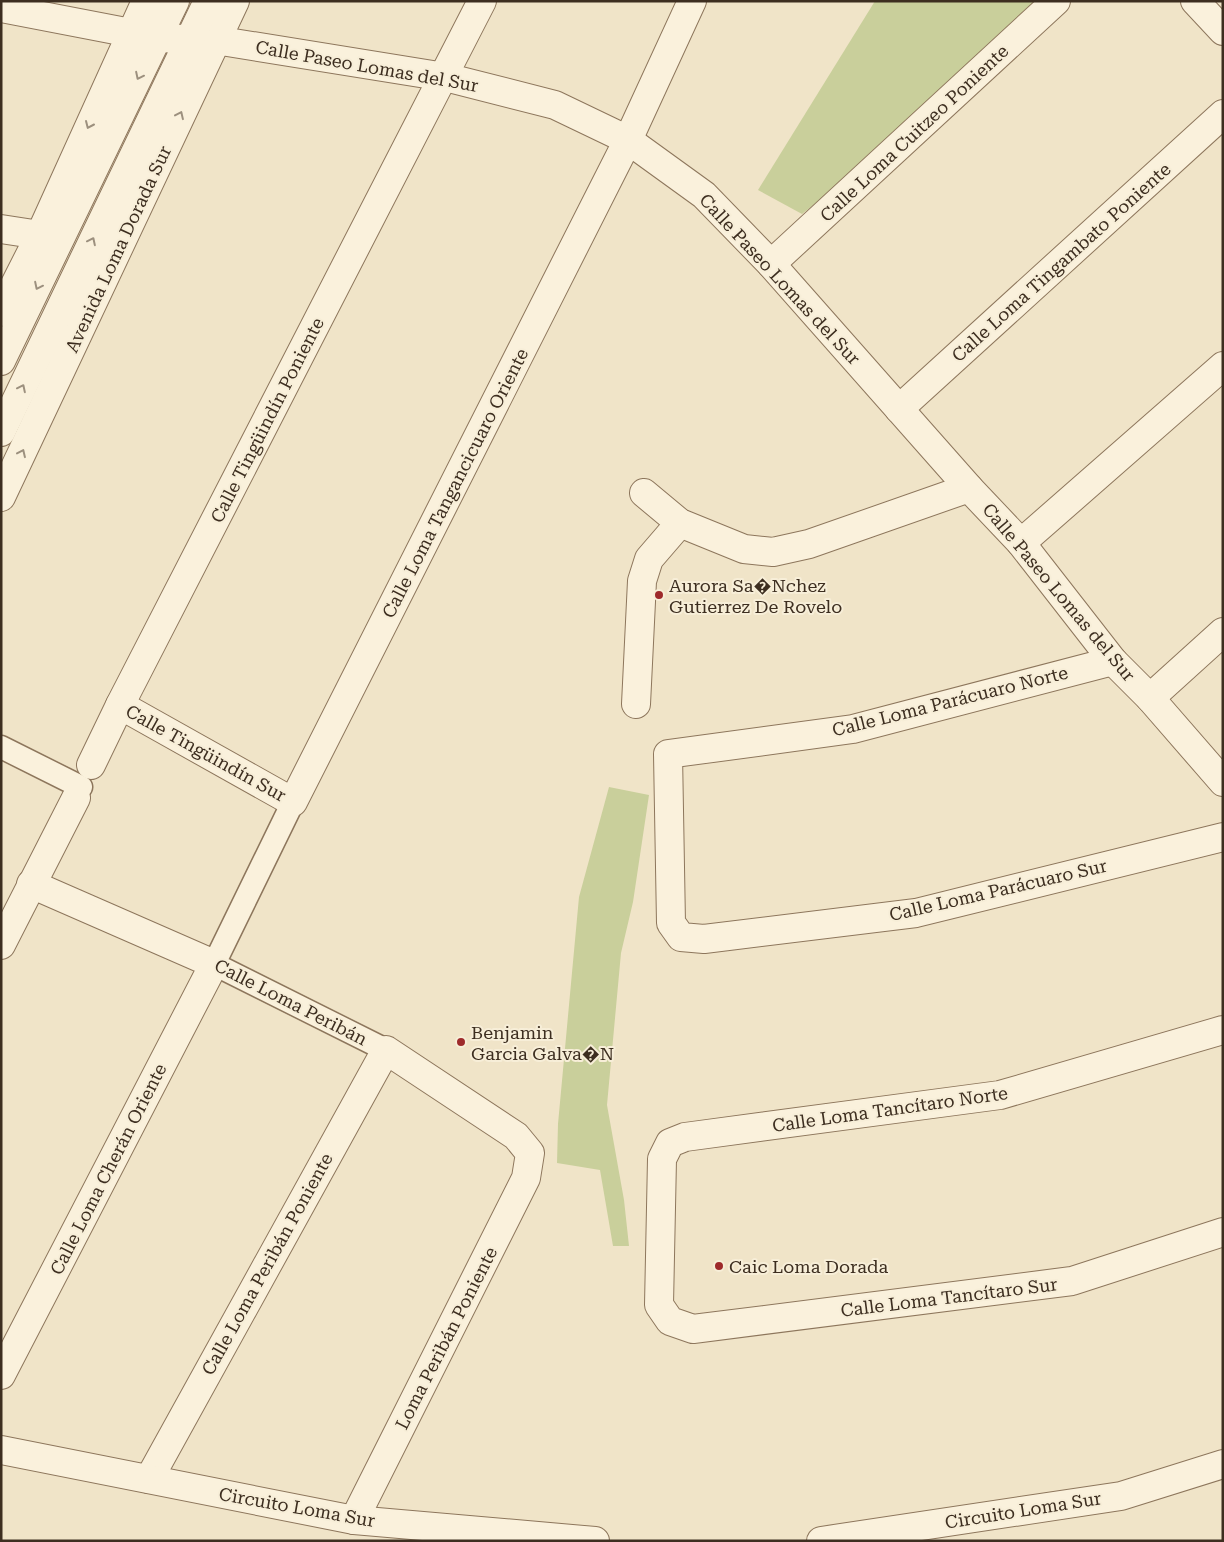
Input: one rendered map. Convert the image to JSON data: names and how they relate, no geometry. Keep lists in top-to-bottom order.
{
  "streets": {
    "street": [
      "Calle Paseo Lomas del Sur",
      "Calle Loma Cuitzeo Poniente",
      "Avenida Loma Dorada Sur",
      "Calle Loma Tingambato Poniente",
      "Calle Tingüindín Poniente",
      "Calle Loma Tangancicuaro Oriente",
      "Calle Loma Parácuaro Norte",
      "Calle Tingüindín Sur",
      "Calle Loma Parácuaro Sur",
      "Calle Loma Peribán",
      "Calle Loma Tancítaro Norte",
      "Calle Loma Cherán Oriente",
      "Calle Loma Peribán Poniente",
      "Calle Loma Tancítaro Sur",
      "Loma Peribán Poniente",
      "Circuito Loma Sur"
    ]
  },
  "crossings": [
    ["Calle Paseo Lomas del Sur", "Calle Loma Cuitzeo Poniente"],
    ["Calle Paseo Lomas del Sur", "Avenida Loma Dorada Sur"],
    ["Calle Paseo Lomas del Sur", "Calle Loma Tingambato Poniente"],
    ["Calle Paseo Lomas del Sur", "Calle Tingüindín Poniente"],
    ["Calle Paseo Lomas del Sur", "Calle Loma Tangancicuaro Oriente"],
    ["Calle Paseo Lomas del Sur", "Calle Loma Parácuaro Norte"],
    ["Calle Tingüindín Poniente", "Calle Tingüindín Sur"],
    ["Calle Tingüindín Poniente", "Calle Loma Peribán"],
    ["Calle Loma Tangancicuaro Oriente", "Calle Tingüindín Sur"],
    ["Calle Loma Tangancicuaro Oriente", "Calle Loma Peribán"],
    ["Calle Loma Tangancicuaro Oriente", "Calle Loma Cherán Oriente"],
    ["Calle Loma Parácuaro Norte", "Calle Loma Parácuaro Sur"],
    ["Calle Loma Peribán", "Calle Loma Cherán Oriente"],
    ["Calle Loma Peribán", "Calle Loma Peribán Poniente"],
    ["Calle Loma Peribán", "Loma Peribán Poniente"],
    ["Calle Loma Tancítaro Norte", "Calle Loma Tancítaro Sur"],
    ["Calle Loma Peribán Poniente", "Circuito Loma Sur"],
    ["Loma Peribán Poniente", "Circuito Loma Sur"]
  ],
  "places": ["Aurora Sa�Nchez Gutierrez De Rovelo", "Benjamin Garcia Galva�N", "Caic Loma Dorada"]
}
